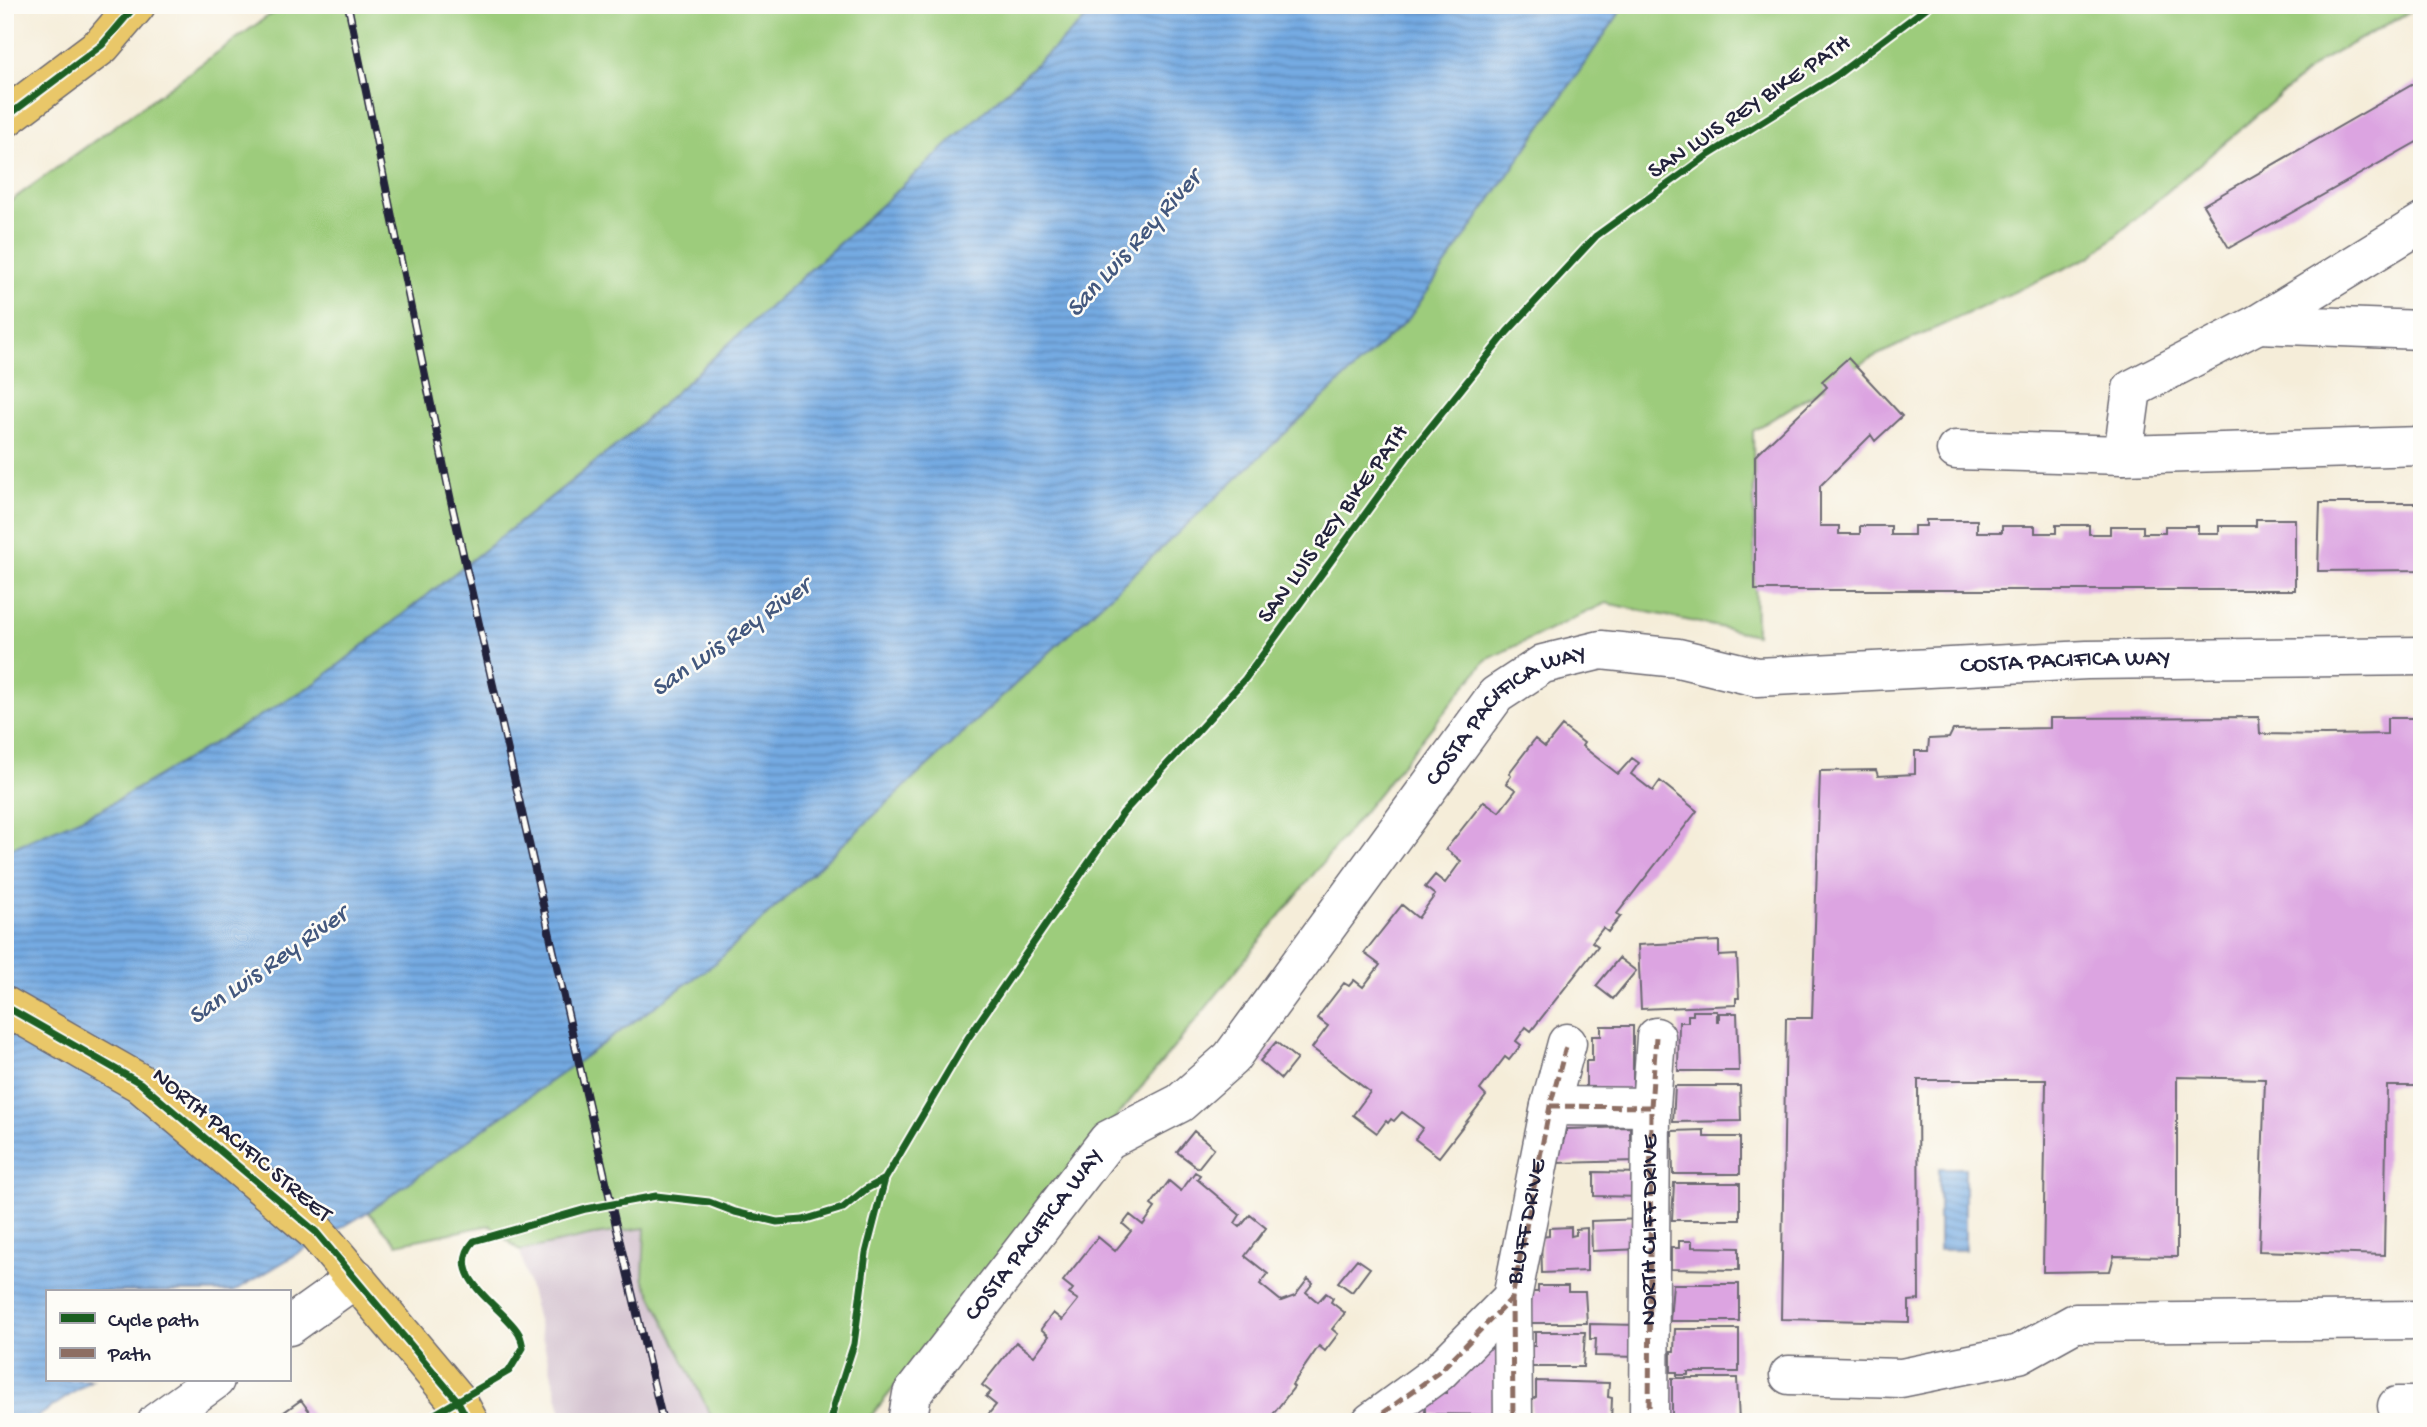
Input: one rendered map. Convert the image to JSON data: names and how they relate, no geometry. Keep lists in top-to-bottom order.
{
  "streets": {
    "main road": ["NORTH PACIFIC STREET"],
    "street": ["COSTA PACIFICA WAY", "BLUFF DRIVE", "NORTH CLIFF DRIVE"],
    "cycle path": ["SAN LUIS REY BIKE PATH"]
  },
  "water": ["San Luis Rey River"],
  "legend": ["Cycle path", "Path"]
}
